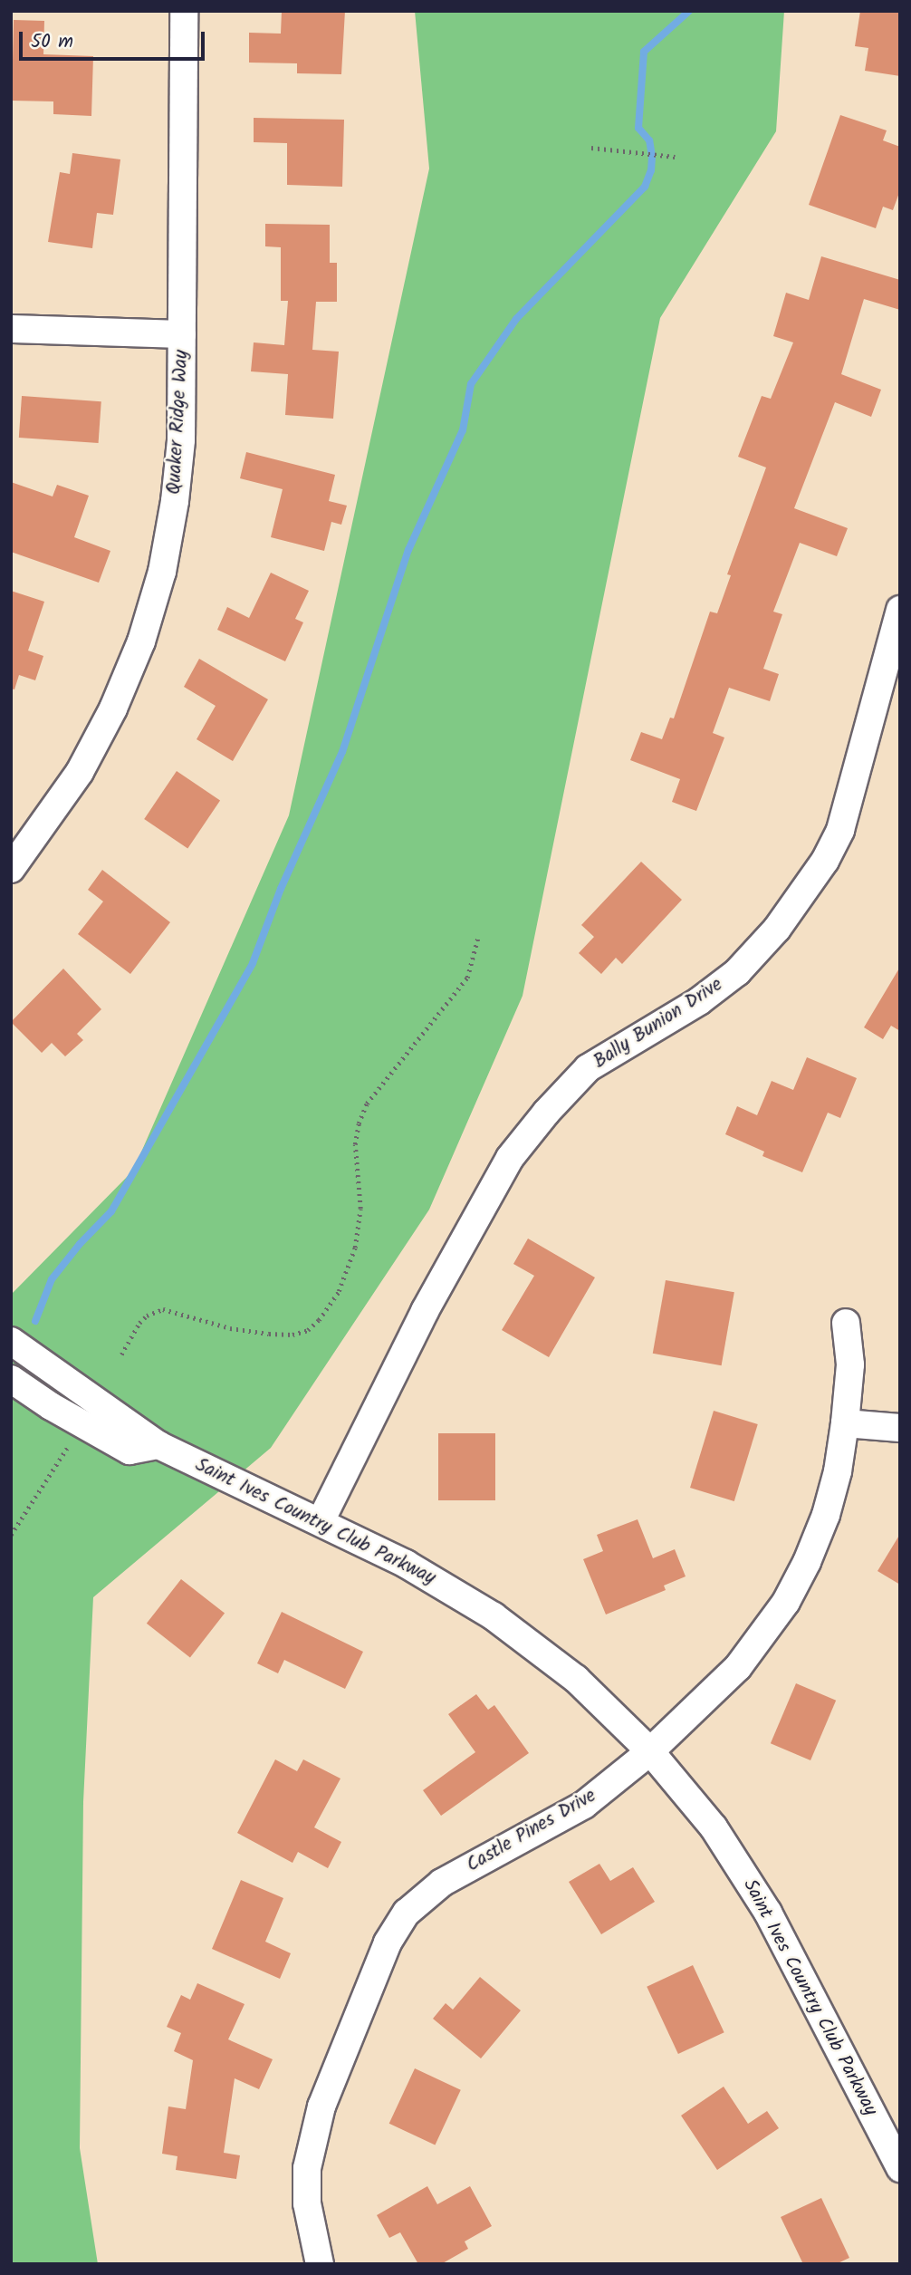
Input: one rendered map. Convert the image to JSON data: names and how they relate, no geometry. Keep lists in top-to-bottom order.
{
  "streets": {
    "street": [
      "Quaker Ridge Way",
      "Bally Bunion Drive",
      "Saint Ives Country Club Parkway",
      "Castle Pines Drive"
    ]
  },
  "crossings": [
    ["Bally Bunion Drive", "Saint Ives Country Club Parkway"],
    ["Saint Ives Country Club Parkway", "Castle Pines Drive"]
  ],
  "scale_bar": "50 m"
}
